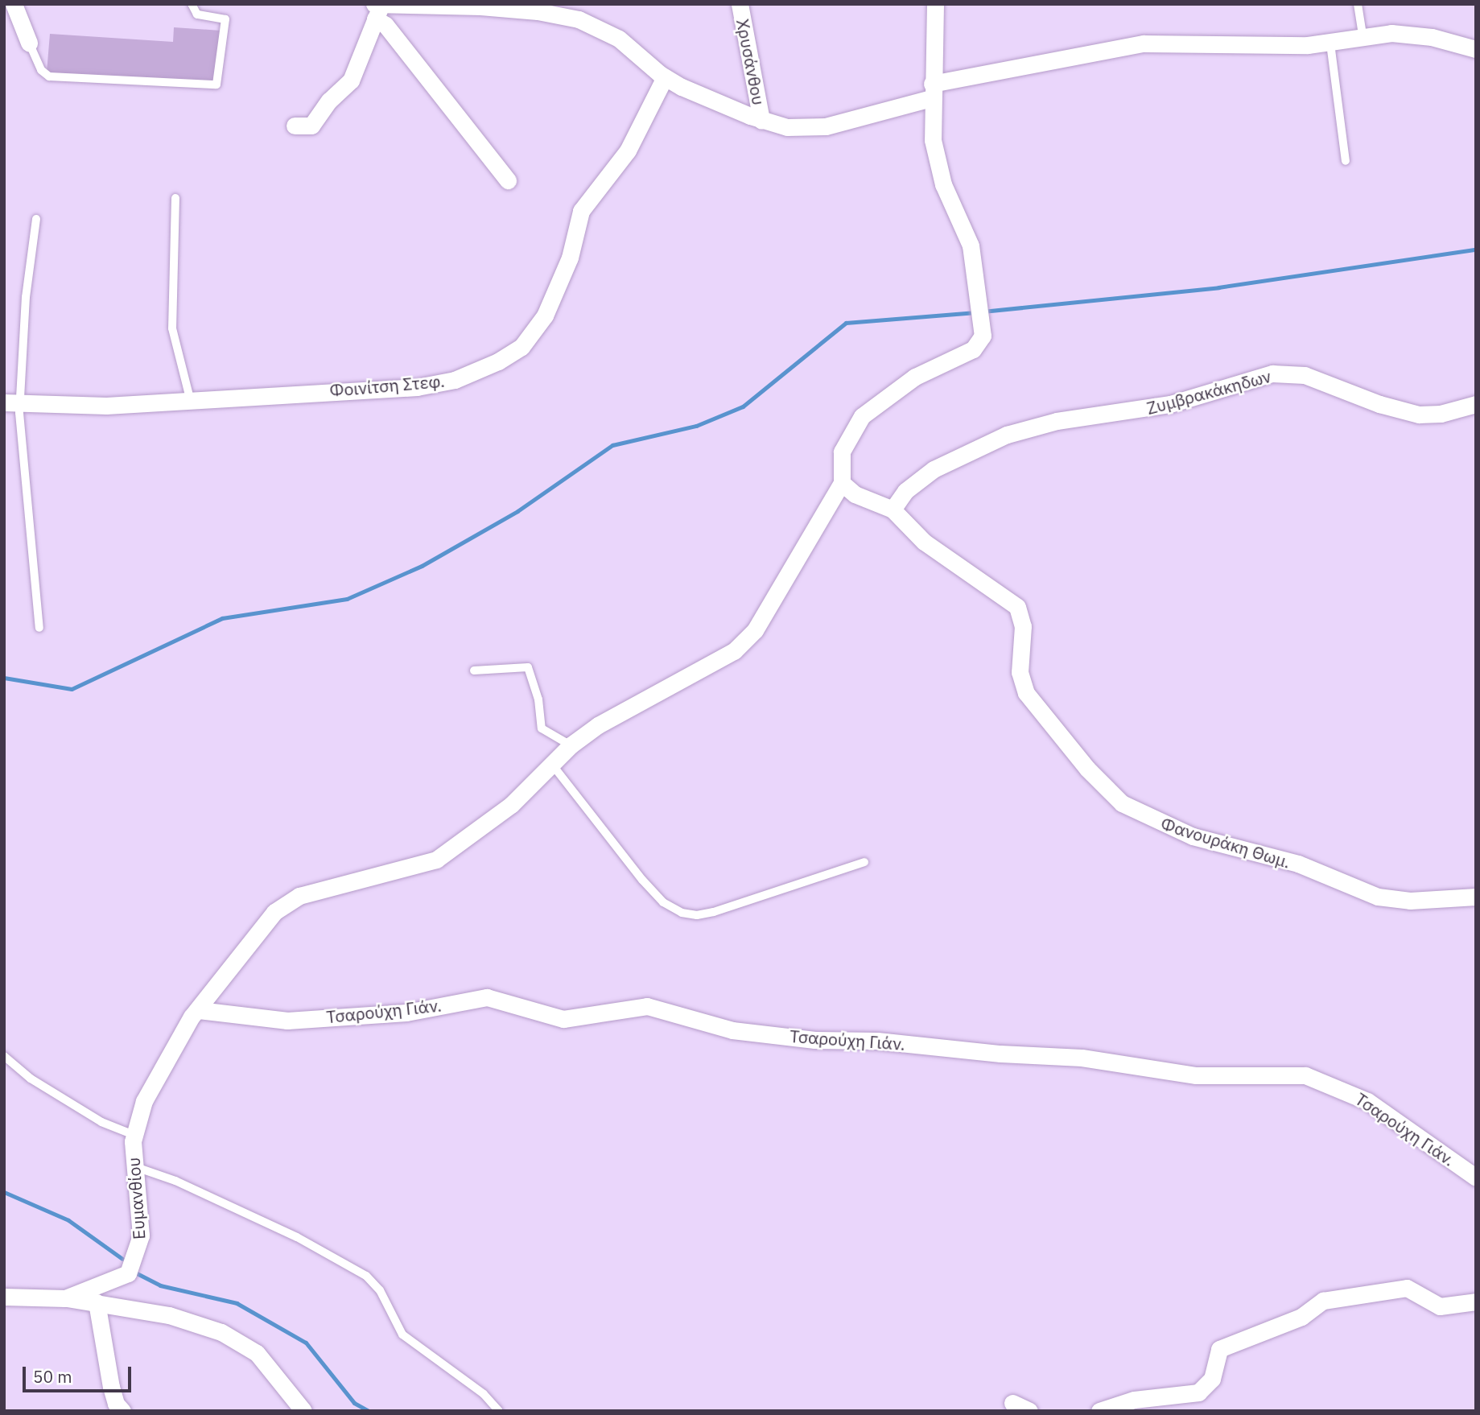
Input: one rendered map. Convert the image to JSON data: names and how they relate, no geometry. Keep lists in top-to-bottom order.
{
  "streets": {
    "street": [
      "Χρυσάνθου",
      "Φοινίτση Στεφ.",
      "Ζυμβρακάκηδων",
      "Φανουράκη Θωμ.",
      "Τσαρούχη Γιάν.",
      "Ευμανθίου"
    ]
  },
  "crossings": [
    ["Ζυμβρακάκηδων", "Φανουράκη Θωμ."],
    ["Φανουράκη Θωμ.", "Ευμανθίου"],
    ["Τσαρούχη Γιάν.", "Ευμανθίου"]
  ],
  "scale_bar": "50 m"
}
